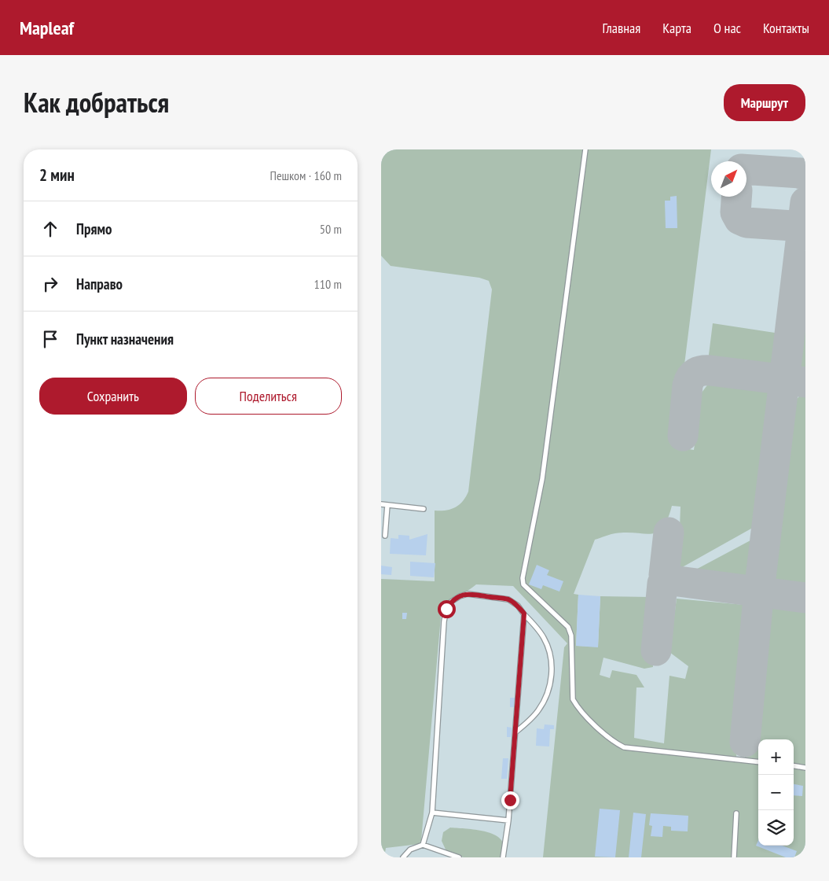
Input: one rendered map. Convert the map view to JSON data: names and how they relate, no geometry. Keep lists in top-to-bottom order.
{
  "north": "top right",
  "page": {
    "header": "Mapleaf",
    "nav": [
      "Главная",
      "Карта",
      "О нас",
      "Контакты"
    ],
    "title": "Как добраться",
    "buttons": [
      "Маршрут",
      ["Сохранить", "Поделиться"]
    ],
    "heading": ["2 мин", "Пешком · 160 m"],
    "list": [
      ["Прямо", "50 m"],
      ["Направо", "110 m"],
      "Пункт назначения"
    ],
    "map_buttons": ["+", "−"]
  }
}
